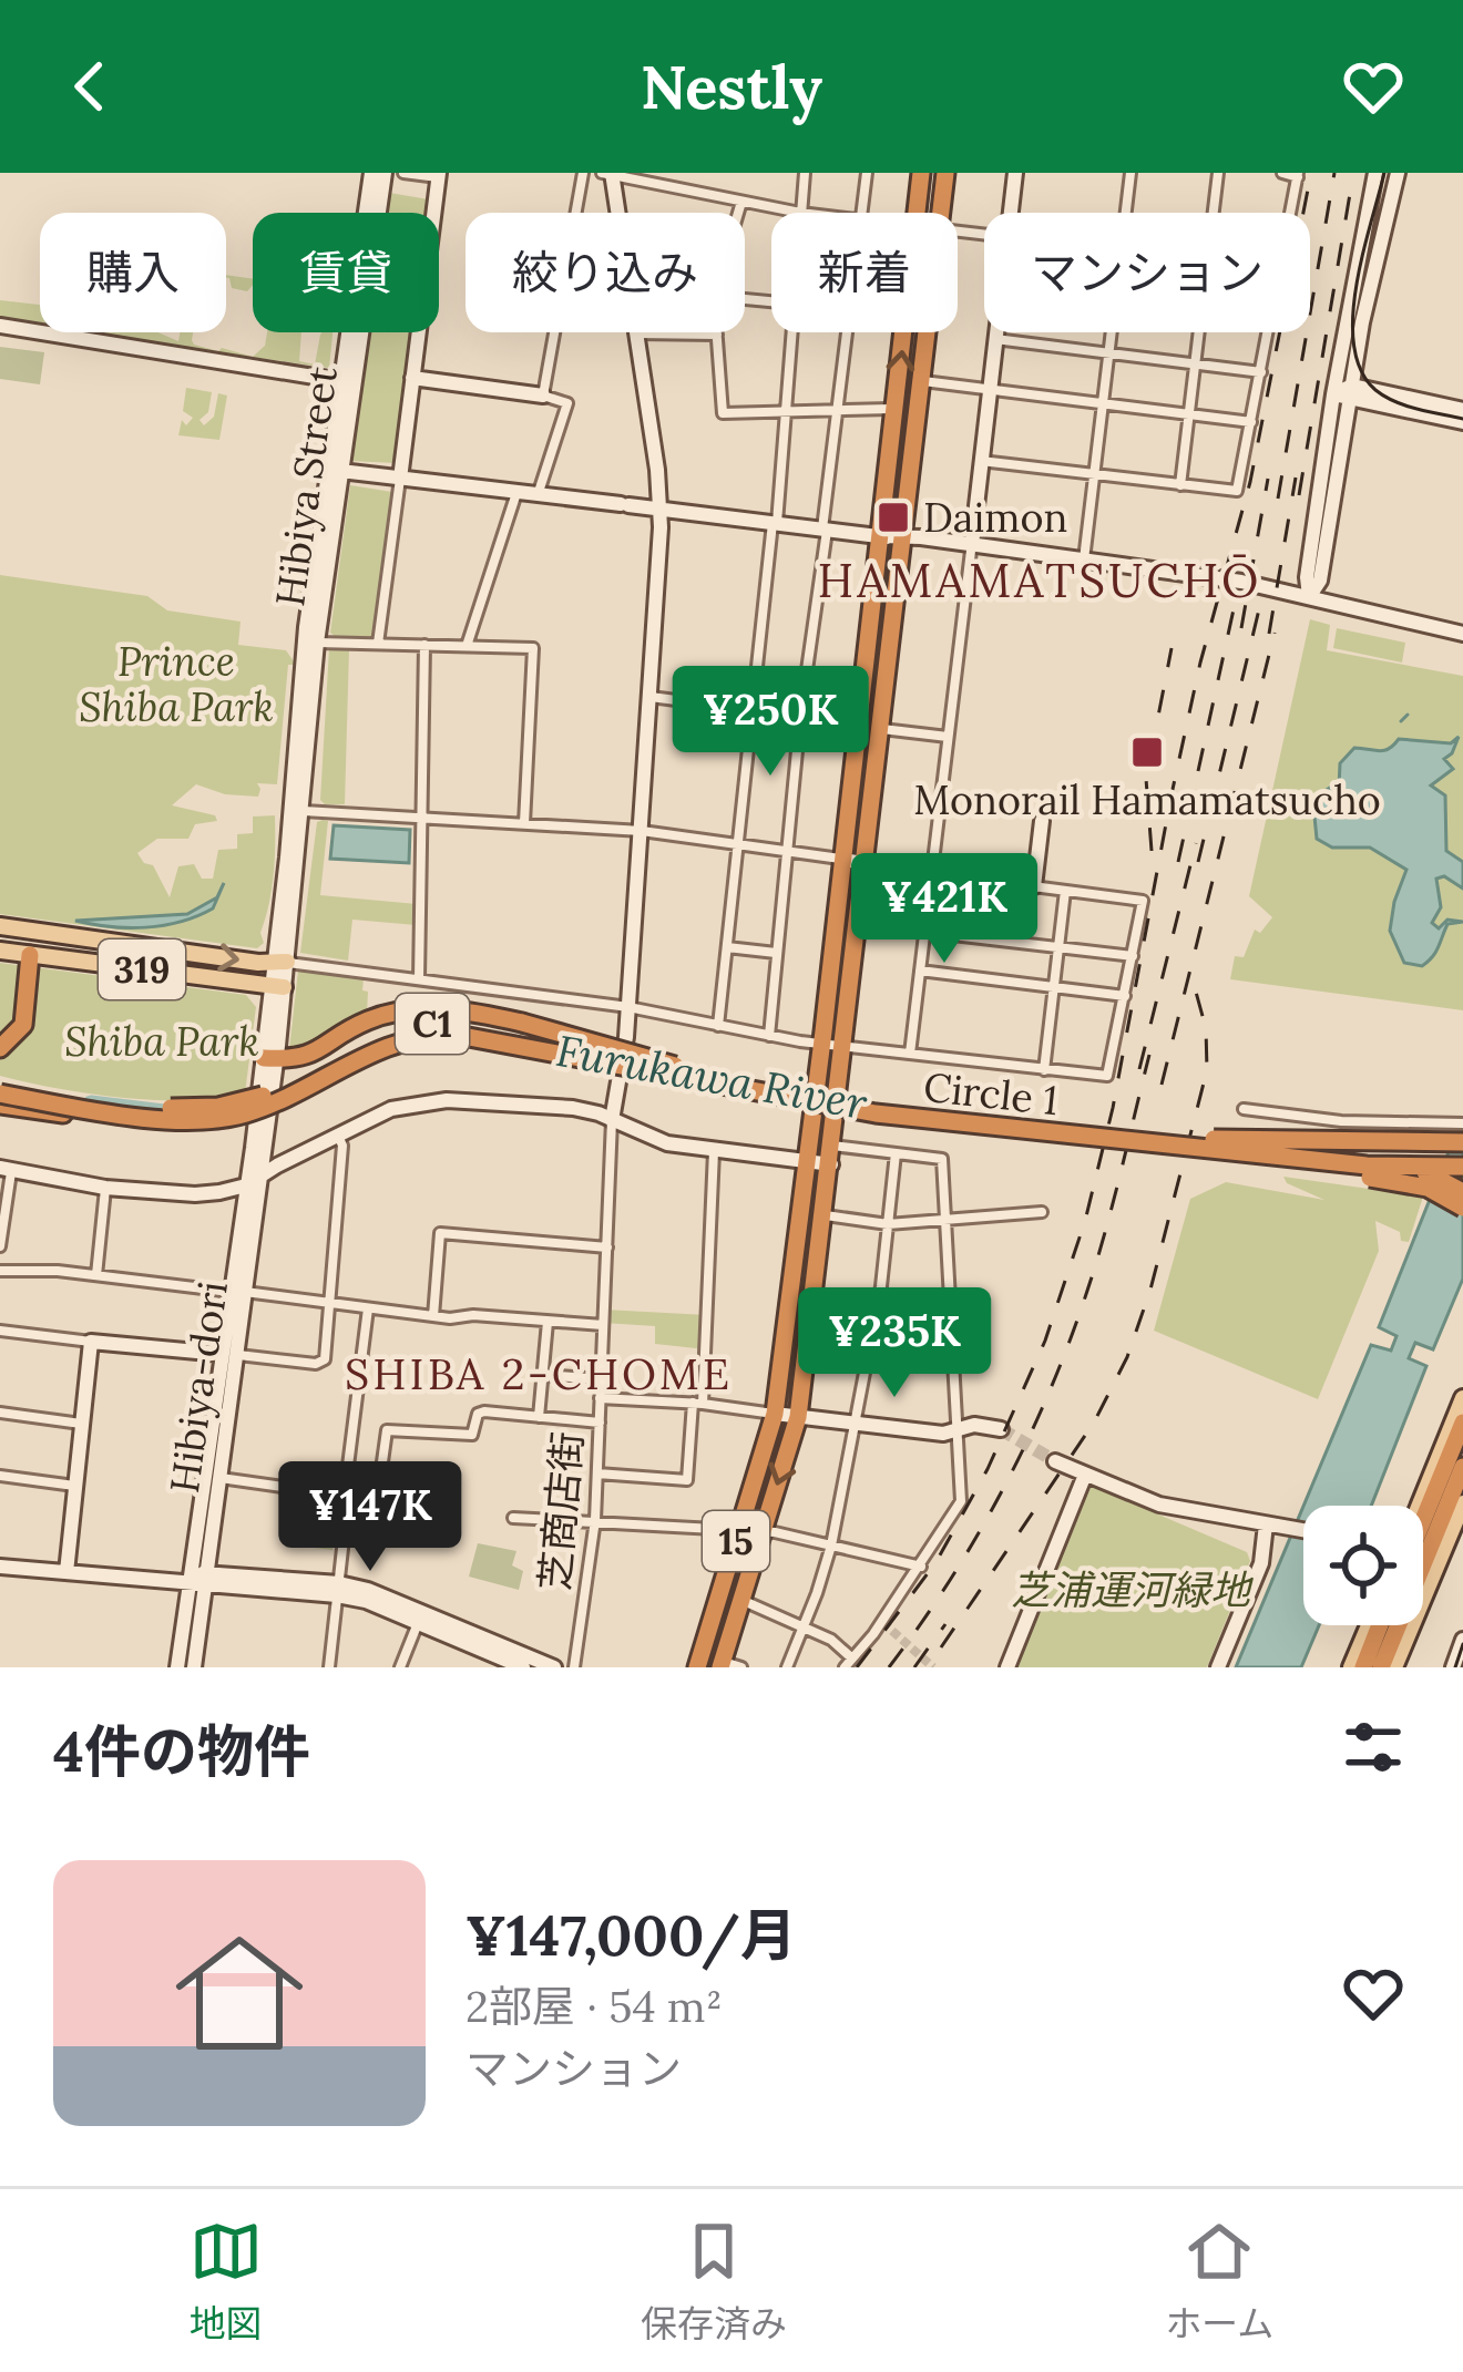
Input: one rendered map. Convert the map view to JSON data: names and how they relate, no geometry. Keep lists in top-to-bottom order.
{
  "streets": {
    "highway": ["C1", "Circle 1", "15"],
    "main road": ["319"],
    "street": ["Hibiya Street", "Hibiya-dori", "芝商店街"]
  },
  "crossings": [
    ["Hibiya Street", "319"]
  ],
  "districts": ["HAMAMATSUCHŌ", "SHIBA 2-CHOME"],
  "water": ["Furukawa River"],
  "parks": ["Prince Shiba Park", "Shiba Park", "芝浦運河緑地"],
  "places": {
    "transit": ["Daimon", "Monorail Hamamatsucho"]
  },
  "page": {
    "header": "Nestly",
    "chip": [
      "購入",
      "賃貸",
      "絞り込み",
      "新着",
      "マンション"
    ],
    "price": [
      "¥250K",
      "¥421K",
      "¥235K",
      "¥147K"
    ],
    "heading": "4件の物件",
    "list": [
      {
        "name": "¥147,000/月",
        "note": "2部屋 · 54 m² · マンション"
      }
    ],
    "tabs": ["地図", "保存済み", "ホーム"]
  }
}
